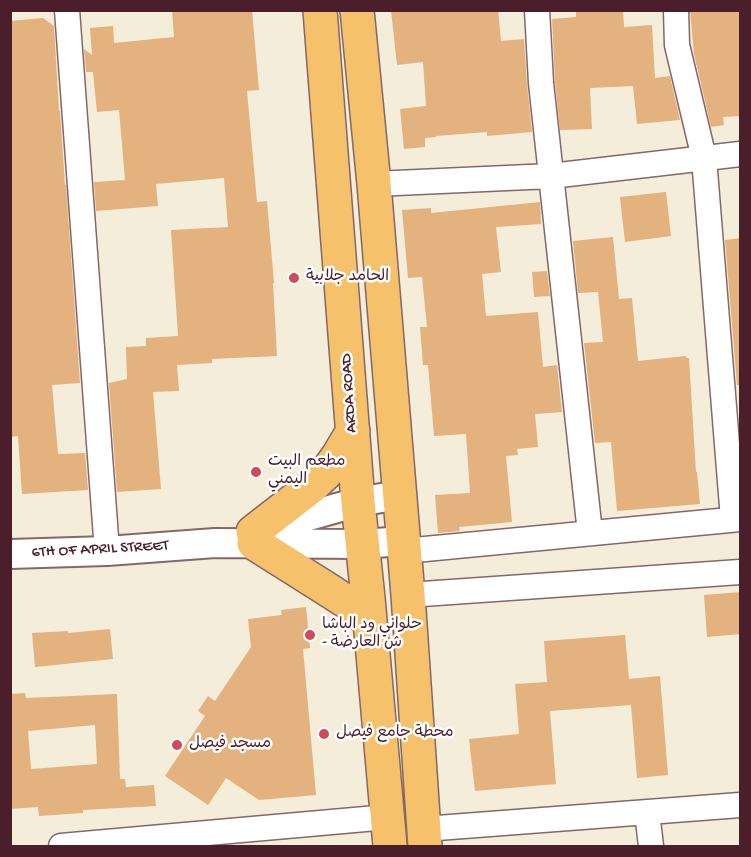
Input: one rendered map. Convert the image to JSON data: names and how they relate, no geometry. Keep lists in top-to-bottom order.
{
  "streets": {
    "main road": ["ARDA ROAD"],
    "street": ["6TH OF APRIL STREET"]
  },
  "crossings": [
    ["ARDA ROAD", "6TH OF APRIL STREET"]
  ],
  "places": [
    "الحامد جلابية",
    "مطعم البيت اليمني",
    "حلواني ود الباشا - ش العارضة",
    "محطة جامع فيصل",
    "مسجد فيصل"
  ]
}
